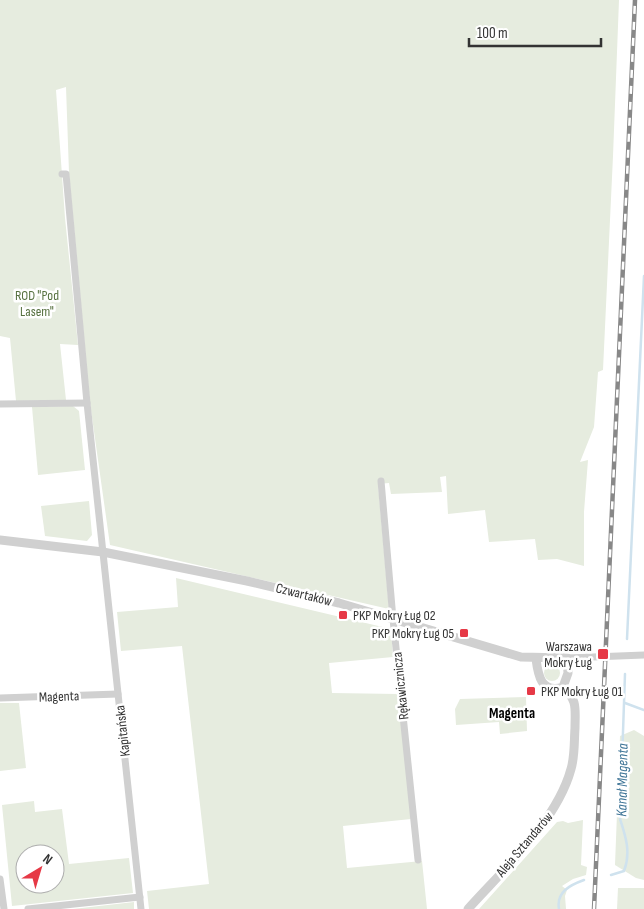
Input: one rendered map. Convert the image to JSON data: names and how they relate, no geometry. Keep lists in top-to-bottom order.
{
  "streets": {
    "street": [
      "Czwartaków",
      "Rękawicznicza",
      "Magenta",
      "Kapitańska",
      "Aleja Sztandarów"
    ]
  },
  "crossings": [
    ["Czwartaków", "Rękawicznicza"],
    ["Czwartaków", "Kapitańska"],
    ["Magenta", "Kapitańska"]
  ],
  "districts": ["Magenta"],
  "water": ["Kanał Magenta"],
  "parks": ["ROD \"Pod Lasem\""],
  "places": {
    "transit": [
      "PKP Mokry Ług 02",
      "PKP Mokry Ług 05",
      "Warszawa Mokry Ług",
      "PKP Mokry Ług 01"
    ]
  },
  "scale_bar": "100 m",
  "north": "top right"
}
